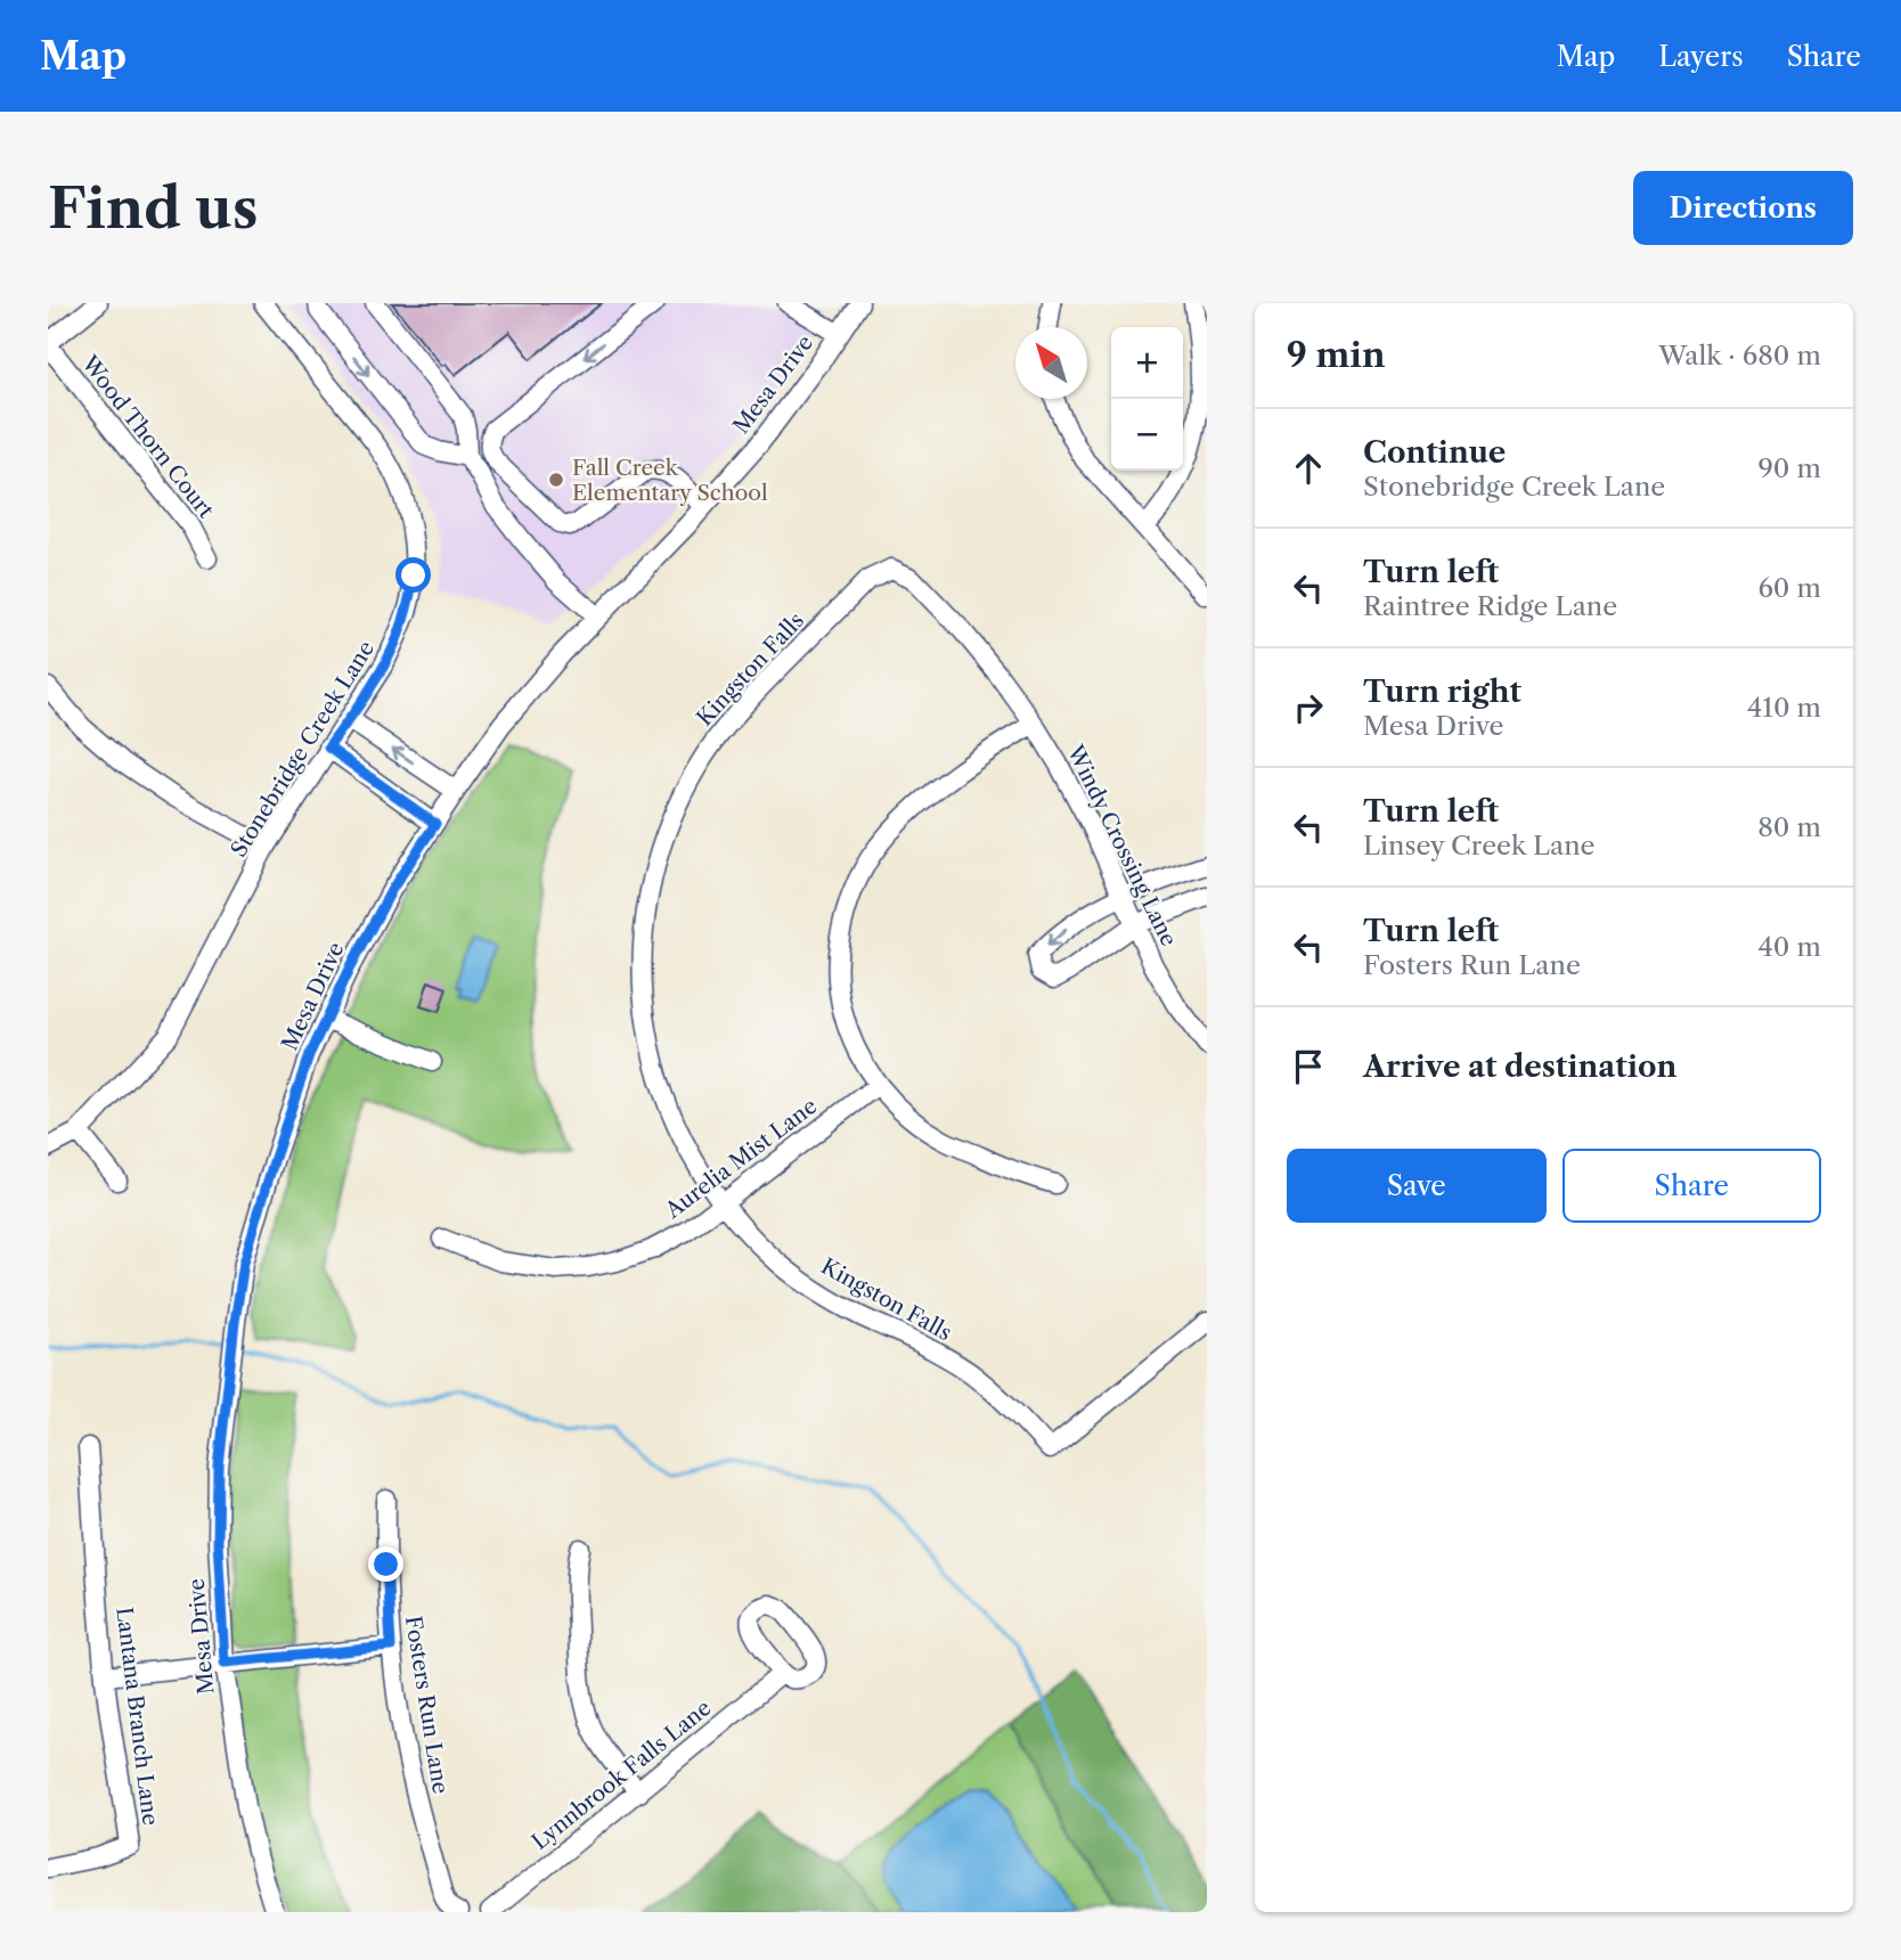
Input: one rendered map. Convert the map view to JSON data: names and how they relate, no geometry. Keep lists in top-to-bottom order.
{
  "streets": {
    "street": [
      "Mesa Drive",
      "Wood Thorn Court",
      "Kingston Falls",
      "Stonebridge Creek Lane",
      "Windy Crossing Lane",
      "Aurelia Mist Lane",
      "Fosters Run Lane",
      "Lantana Branch Lane",
      "Lynnbrook Falls Lane"
    ]
  },
  "crossings": [
    ["Kingston Falls", "Windy Crossing Lane"],
    ["Kingston Falls", "Aurelia Mist Lane"]
  ],
  "places": ["Fall Creek Elementary School"],
  "north": "top left",
  "page": {
    "header": "Map",
    "nav": ["Map", "Layers", "Share"],
    "buttons": [
      "Directions",
      ["Save", "Share"]
    ],
    "title": "Find us",
    "heading": ["9 min", "Walk · 680 m"],
    "map_buttons": ["+", "−"],
    "list": [
      ["Continue", "Stonebridge Creek Lane", "90 m"],
      ["Turn left", "Raintree Ridge Lane", "60 m"],
      ["Turn right", "Mesa Drive", "410 m"],
      ["Turn left", "Linsey Creek Lane", "80 m"],
      ["Turn left", "Fosters Run Lane", "40 m"],
      "Arrive at destination"
    ]
  }
}
